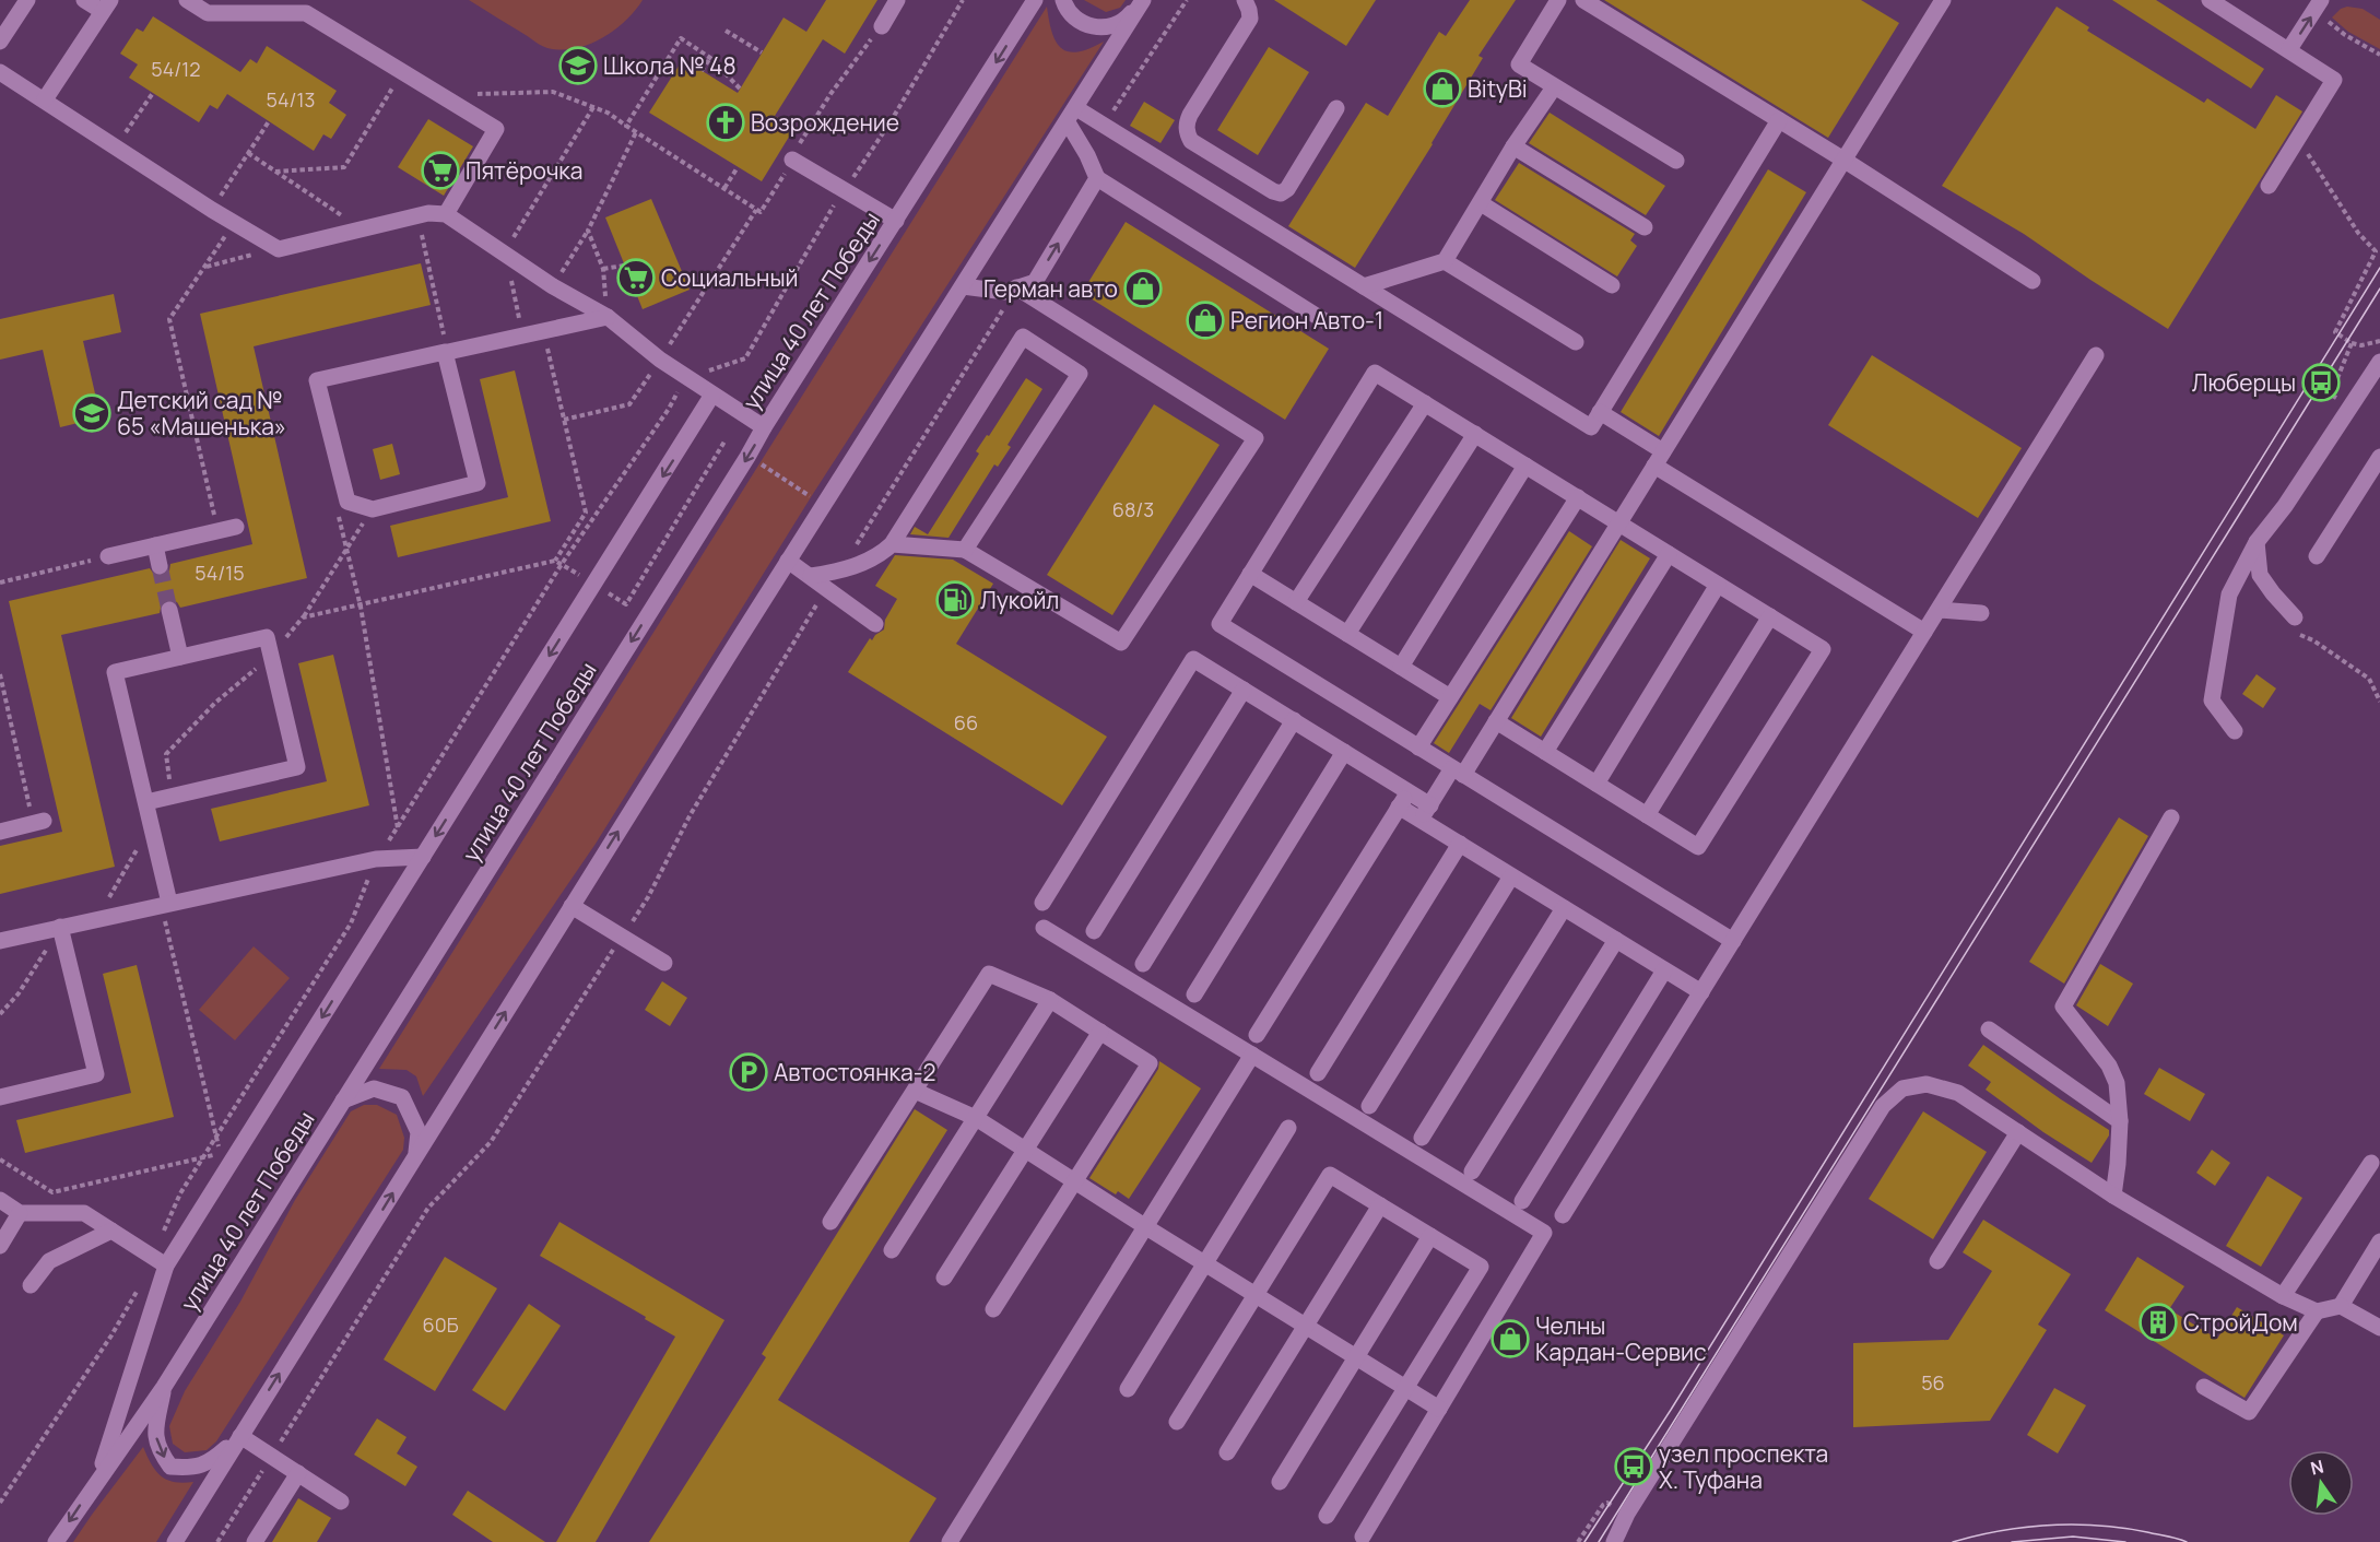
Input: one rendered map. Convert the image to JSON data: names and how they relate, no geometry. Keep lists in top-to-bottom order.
{
  "streets": {
    "street": ["улица 40 лет Победы"]
  },
  "places": {
    "school or university": ["Школа № 48", "Детский сад № 65 «Машенька»"],
    "shop": [
      "BityBi",
      "Герман авто",
      "Регион Авто-1",
      "Челны Кардан-Сервис"
    ],
    "church": ["Возрождение"],
    "supermarket": ["Пятёрочка", "Социальный"],
    "bus stop": ["Люберцы", "узел проспекта Х. Туфана"],
    "fuel station": ["Лукойл"],
    "parking": ["Автостоянка-2"],
    "building": ["СтройДом"]
  },
  "house_numbers": [
    "54/12",
    "54/13",
    "68/3",
    "54/15",
    "66",
    "60Б",
    "56"
  ],
  "north": "top"
}
